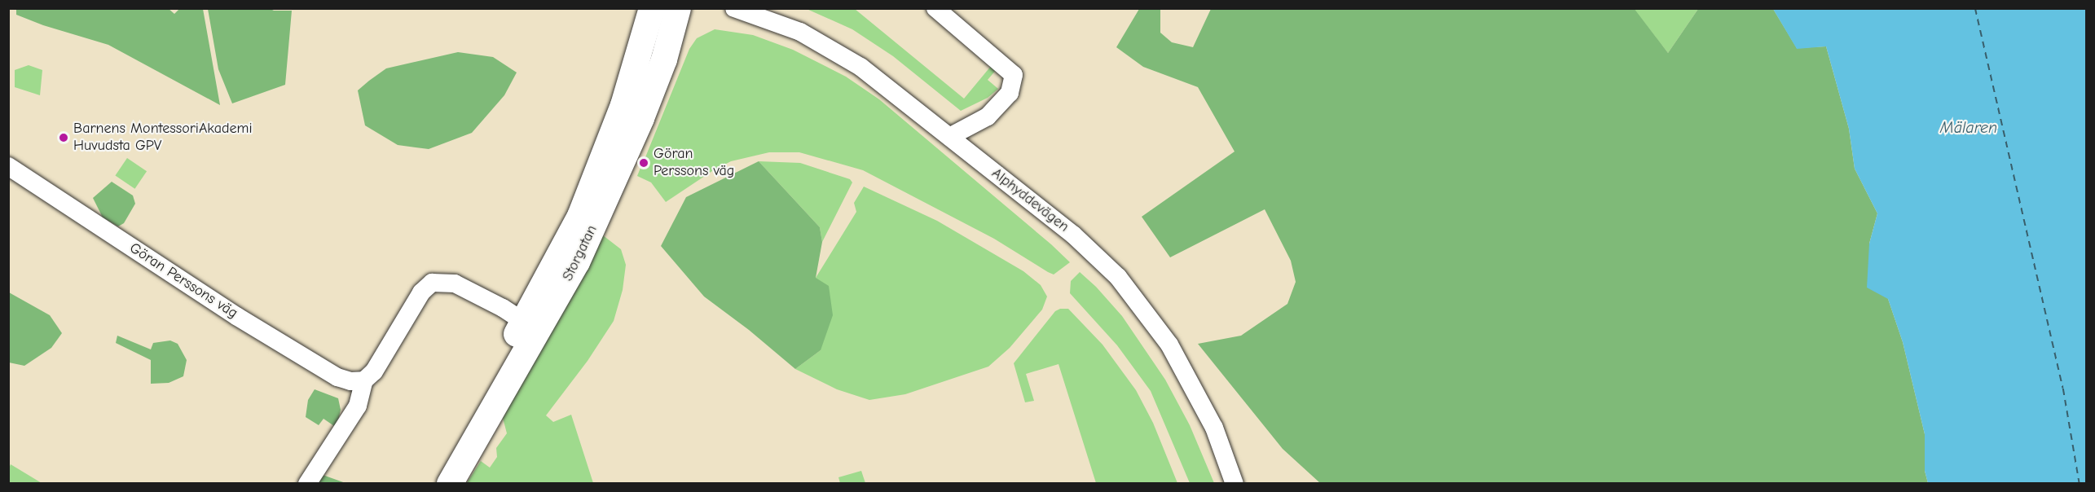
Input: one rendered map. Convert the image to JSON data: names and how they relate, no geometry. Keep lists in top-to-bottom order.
{
  "streets": {
    "street": ["Alphyddevägen", "Storgatan", "Göran Perssons väg"]
  },
  "water": ["Mälaren"],
  "places": ["Barnens MontessoriAkademi Huvudsta GPV", "Göran Perssons väg"]
}
